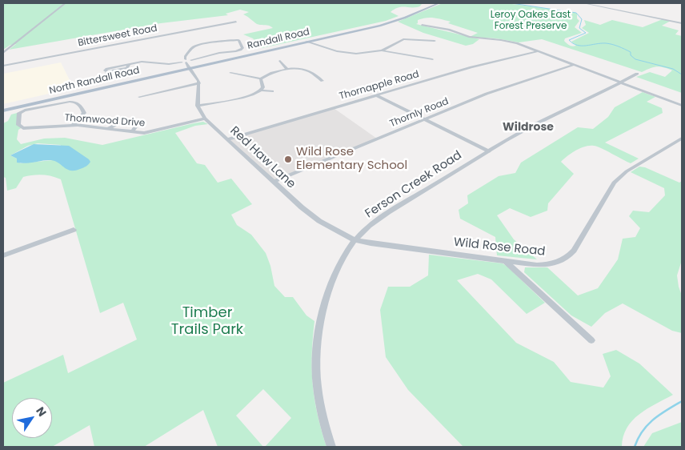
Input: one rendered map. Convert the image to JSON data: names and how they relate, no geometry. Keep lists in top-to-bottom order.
{
  "streets": {
    "main road": ["Randall Road", "North Randall Road"],
    "street": [
      "Bittersweet Road",
      "Thornapple Road",
      "Thornly Road",
      "Thornwood Drive",
      "Red Haw Lane",
      "Ferson Creek Road",
      "Wild Rose Road"
    ]
  },
  "crossings": [
    ["Randall Road", "North Randall Road"],
    ["Thornapple Road", "Red Haw Lane"],
    ["Thornly Road", "Red Haw Lane"],
    ["Thornwood Drive", "Red Haw Lane"],
    ["Red Haw Lane", "Ferson Creek Road"],
    ["Red Haw Lane", "Wild Rose Road"],
    ["Ferson Creek Road", "Wild Rose Road"]
  ],
  "districts": ["Wildrose"],
  "parks": ["Leroy Oakes East Forest Preserve", "Timber Trails Park"],
  "places": ["Wild Rose Elementary School"],
  "north": "top right"
}
